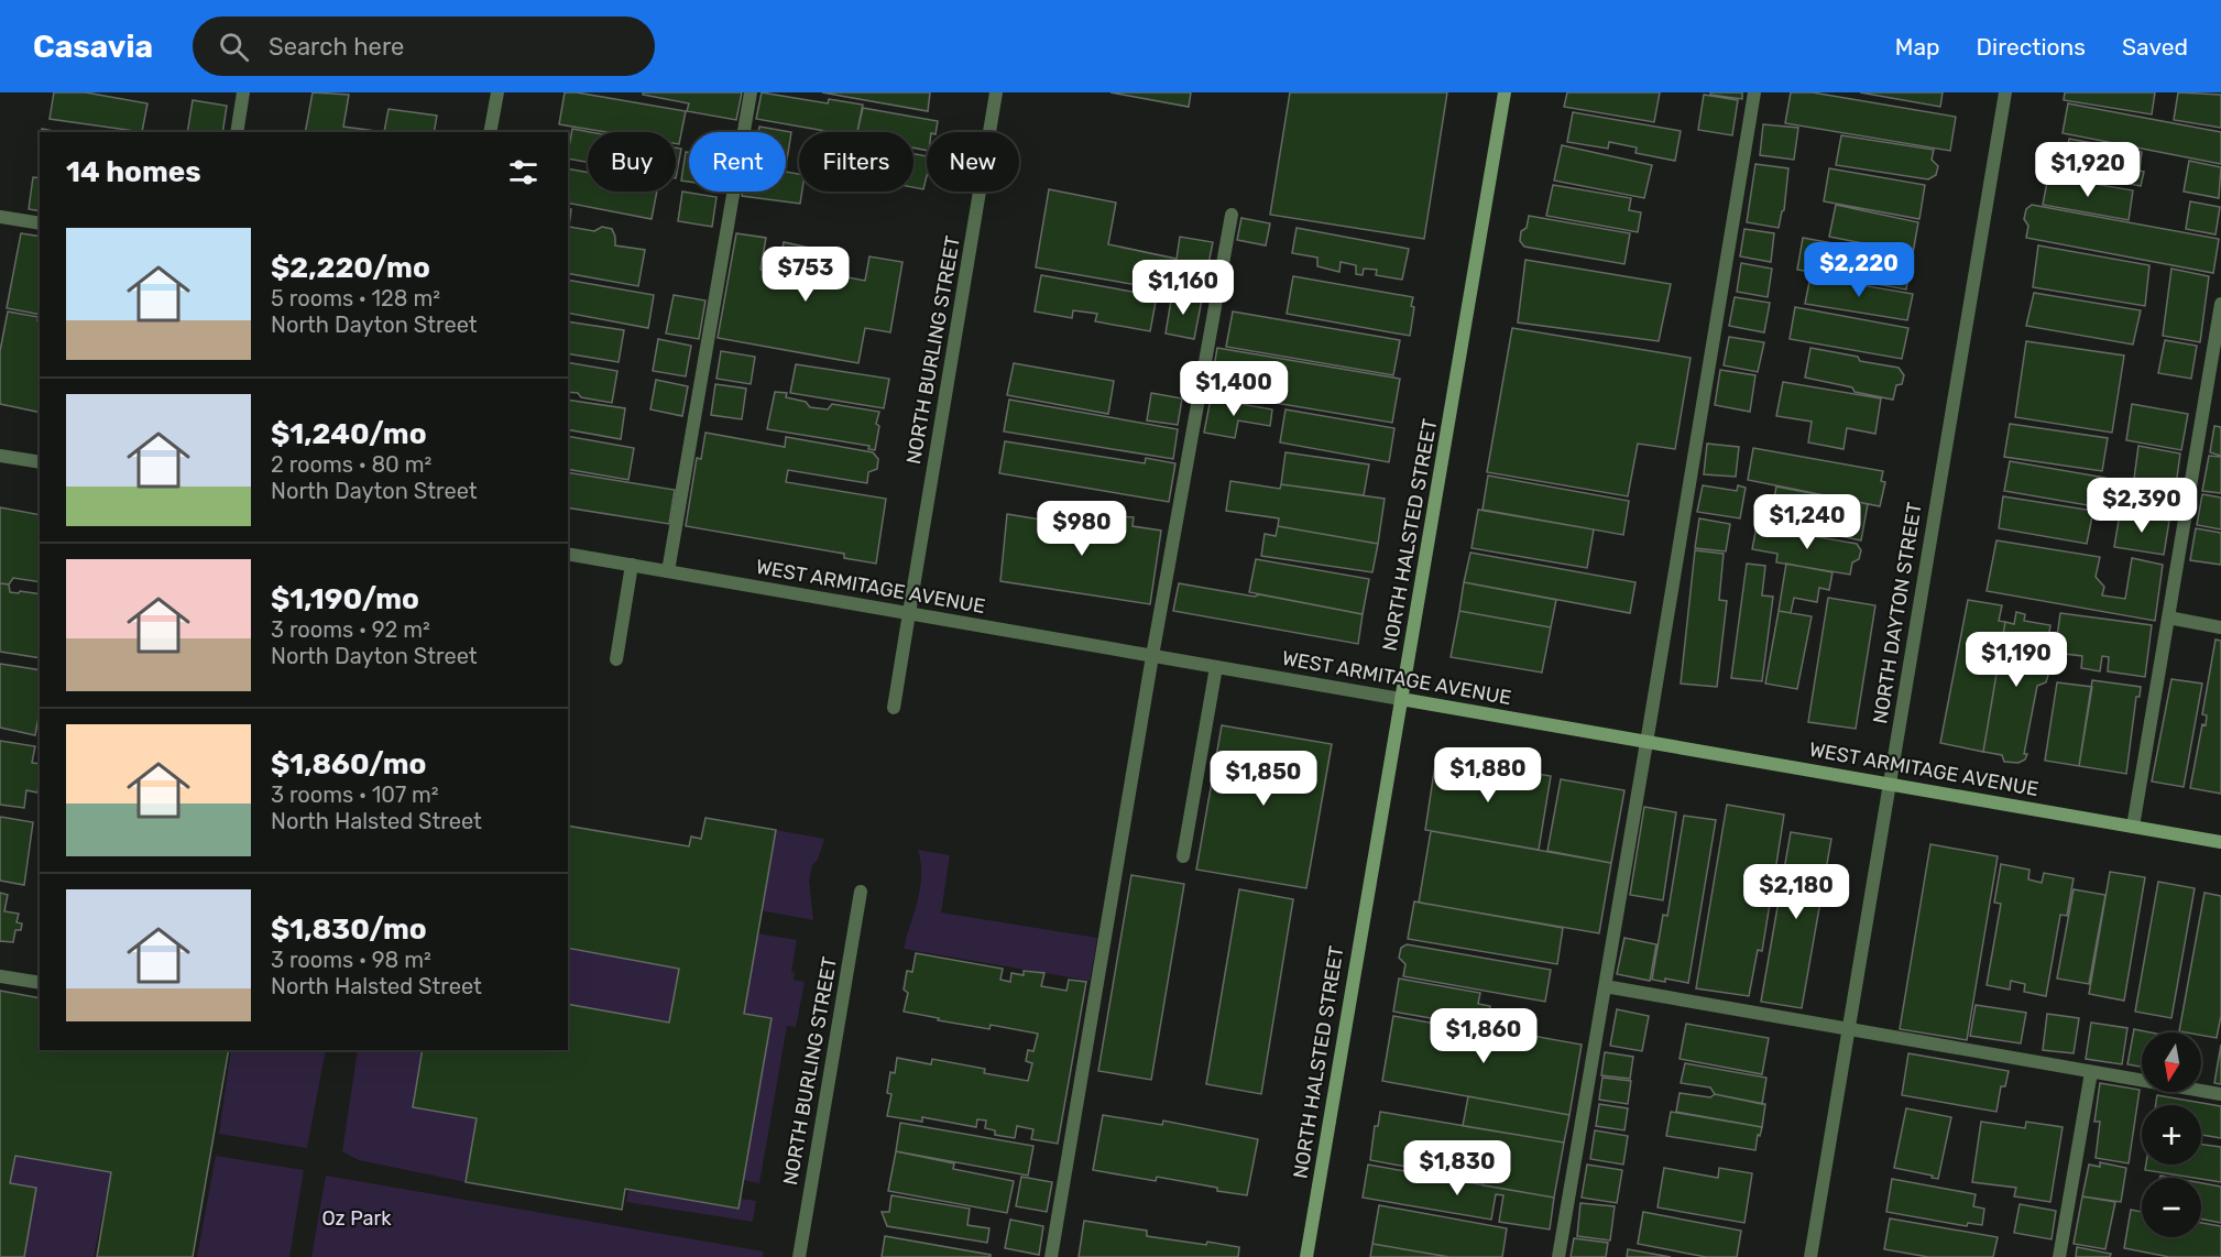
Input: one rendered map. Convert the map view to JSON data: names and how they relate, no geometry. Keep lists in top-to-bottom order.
{
  "streets": {
    "main road": ["NORTH HALSTED STREET", "WEST ARMITAGE AVENUE"],
    "street": ["NORTH BURLING STREET", "NORTH DAYTON STREET"]
  },
  "crossings": [
    ["NORTH BURLING STREET", "WEST ARMITAGE AVENUE"],
    ["NORTH HALSTED STREET", "WEST ARMITAGE AVENUE"],
    ["WEST ARMITAGE AVENUE", "NORTH DAYTON STREET"]
  ],
  "parks": ["Oz Park"],
  "north": "bottom",
  "page": {
    "header": "Casavia",
    "search": "Search here",
    "nav": ["Map", "Directions", "Saved"],
    "chip": [
      "Buy",
      "Rent",
      "Filters",
      "New"
    ],
    "heading": "14 homes",
    "price": [
      "$1,920",
      "$2,220",
      "$753",
      "$1,160",
      "$1,400",
      "$2,390",
      "$1,240",
      "$980",
      "$1,190",
      "$1,880",
      "$1,850",
      "$2,180",
      "$1,860",
      "$1,830"
    ],
    "list": [
      {
        "name": "$2,220/mo",
        "note": "5 rooms · 128 m² · North Dayton Street"
      },
      {
        "name": "$1,240/mo",
        "note": "2 rooms · 80 m² · North Dayton Street"
      },
      {
        "name": "$1,190/mo",
        "note": "3 rooms · 92 m² · North Dayton Street"
      },
      {
        "name": "$1,860/mo",
        "note": "3 rooms · 107 m² · North Halsted Street"
      },
      {
        "name": "$1,830/mo",
        "note": "3 rooms · 98 m² · North Halsted Street"
      }
    ],
    "map_buttons": ["+", "−"]
  }
}
